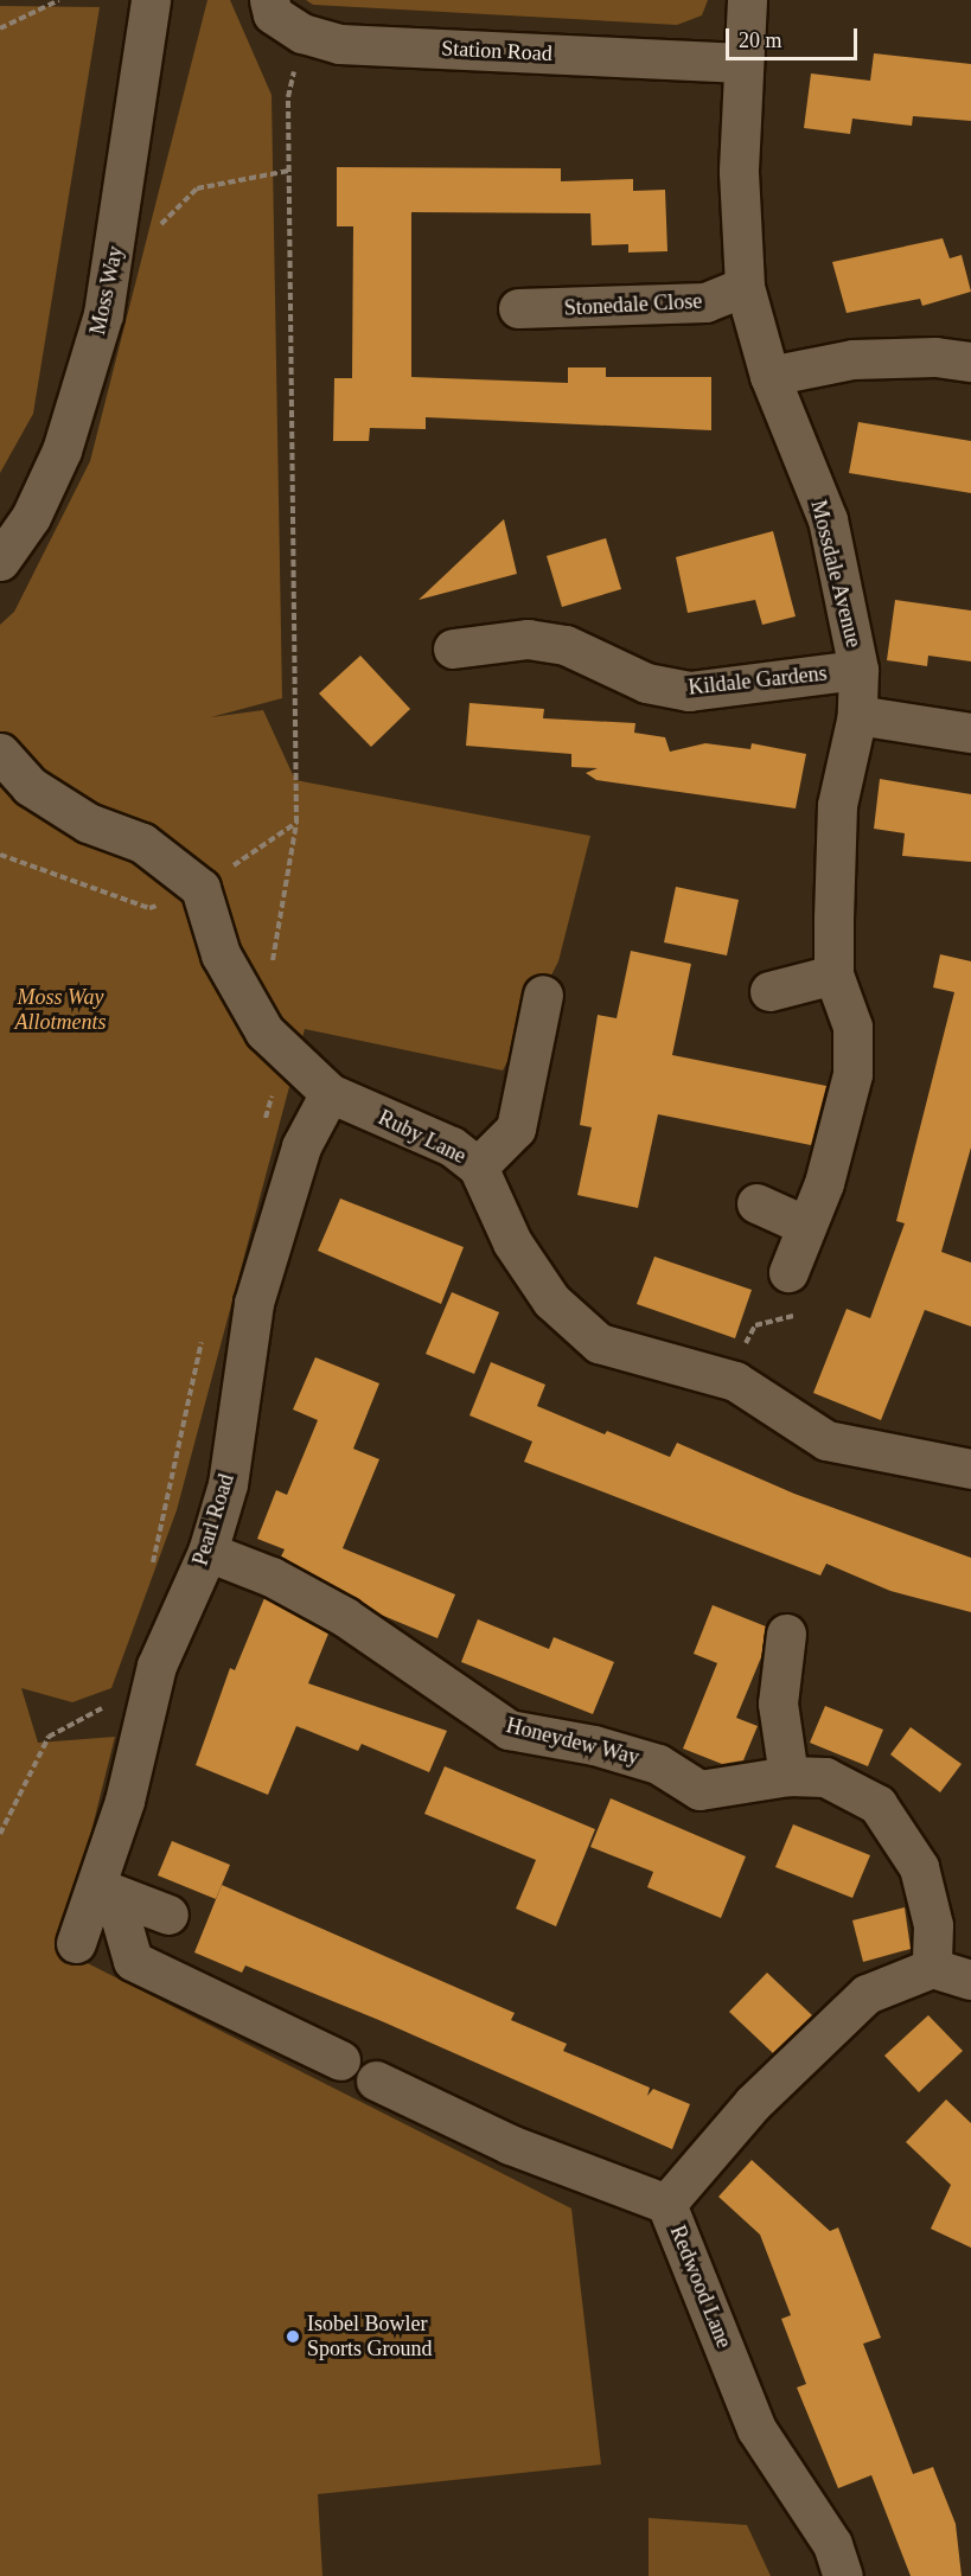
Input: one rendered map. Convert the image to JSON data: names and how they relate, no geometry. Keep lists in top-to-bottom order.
{
  "streets": {
    "street": [
      "Station Road",
      "Moss Way",
      "Stonedale Close",
      "Mossdale Avenue",
      "Kildale Gardens",
      "Ruby Lane",
      "Pearl Road",
      "Honeydew Way",
      "Redwood Lane"
    ]
  },
  "crossings": [
    ["Station Road", "Mossdale Avenue"],
    ["Stonedale Close", "Mossdale Avenue"],
    ["Mossdale Avenue", "Kildale Gardens"],
    ["Ruby Lane", "Pearl Road"],
    ["Pearl Road", "Honeydew Way"],
    ["Honeydew Way", "Redwood Lane"]
  ],
  "parks": ["Moss Way Allotments"],
  "places": ["Isobel Bowler Sports Ground"],
  "scale_bar": "20 m"
}
